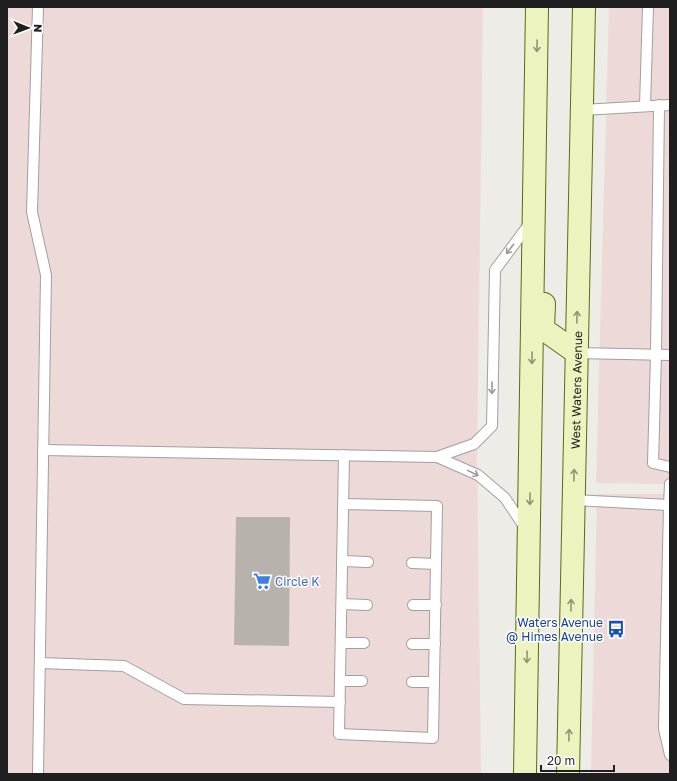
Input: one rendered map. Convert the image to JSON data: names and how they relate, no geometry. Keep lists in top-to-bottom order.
{
  "streets": {
    "main road": ["West Waters Avenue"]
  },
  "places": {
    "supermarket": ["Circle K"],
    "bus stop": ["Waters Avenue @ Himes Avenue"]
  },
  "scale_bar": "20 m",
  "north": "right"
}
